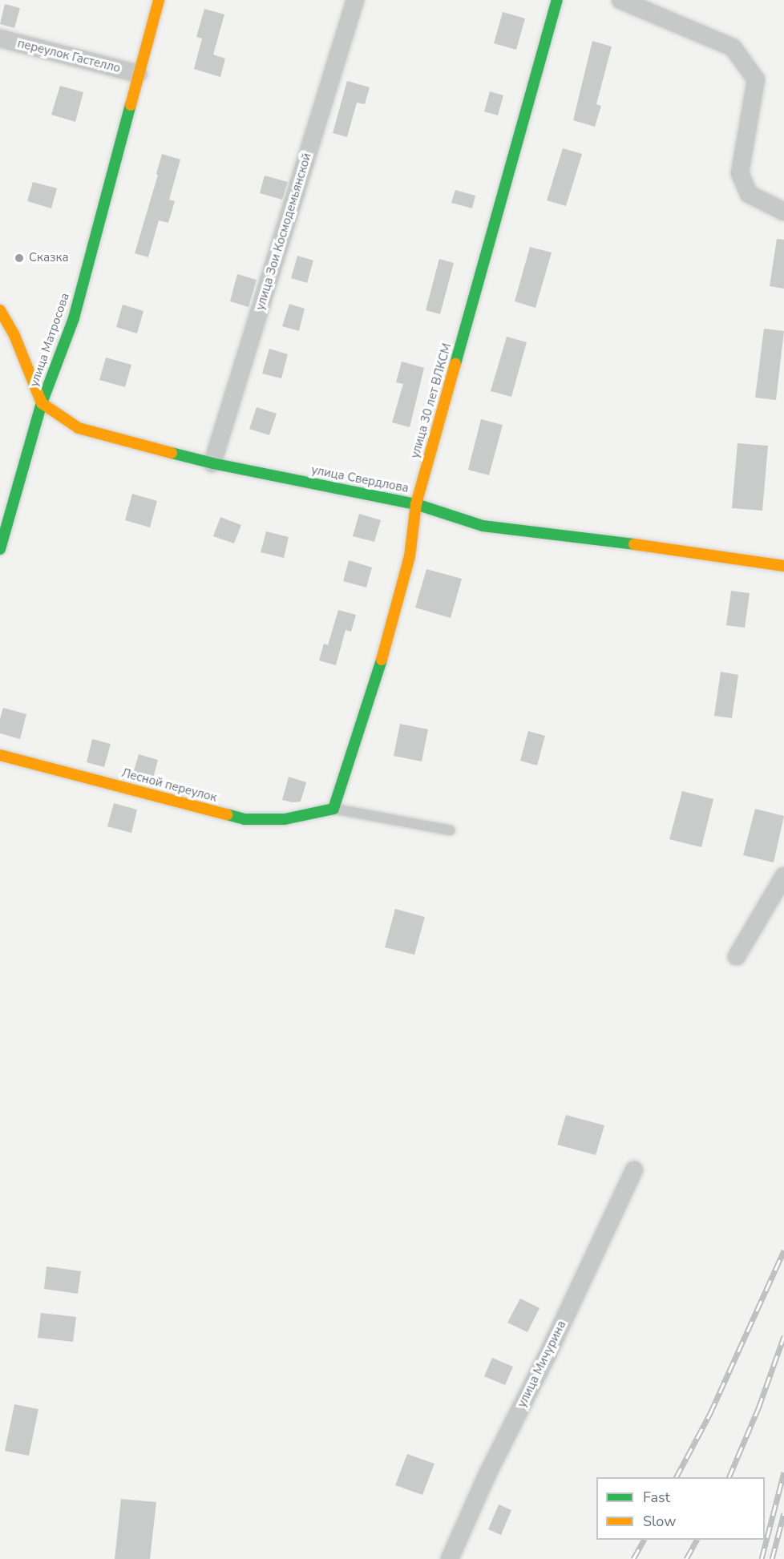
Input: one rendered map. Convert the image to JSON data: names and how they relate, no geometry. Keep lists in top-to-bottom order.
{
  "streets": {
    "street": [
      "переулок Гастелло",
      "улица Зои Космодемьянской",
      "улица Матросова",
      "улица 30 лет ВЛКСМ",
      "улица Свердлова",
      "Лесной переулок",
      "улица Мичурина"
    ]
  },
  "crossings": [
    ["переулок Гастелло", "улица Матросова"],
    ["улица Зои Космодемьянской", "улица Свердлова"],
    ["улица Матросова", "улица Свердлова"],
    ["улица 30 лет ВЛКСМ", "улица Свердлова"],
    ["улица 30 лет ВЛКСМ", "Лесной переулок"]
  ],
  "places": ["Сказка"],
  "legend": ["Fast", "Slow"]
}
